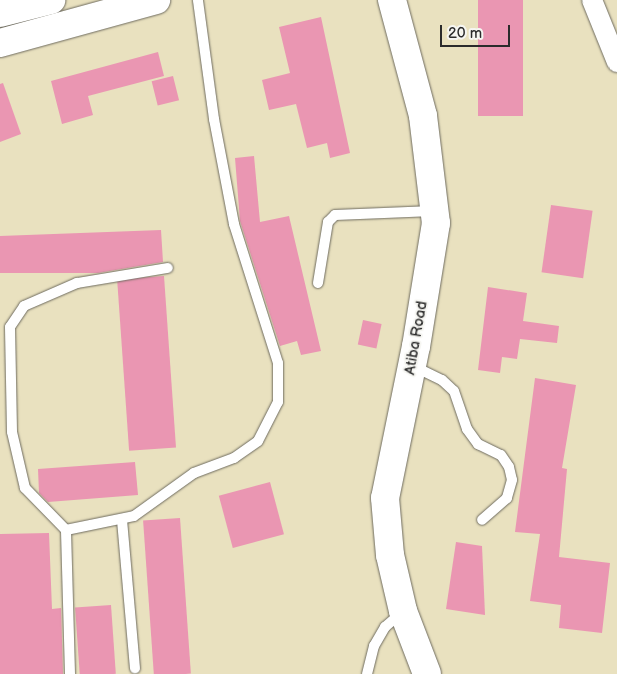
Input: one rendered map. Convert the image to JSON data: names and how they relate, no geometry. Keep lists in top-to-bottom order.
{
  "streets": {
    "street": ["Atiba Road"]
  },
  "scale_bar": "20 m"
}
